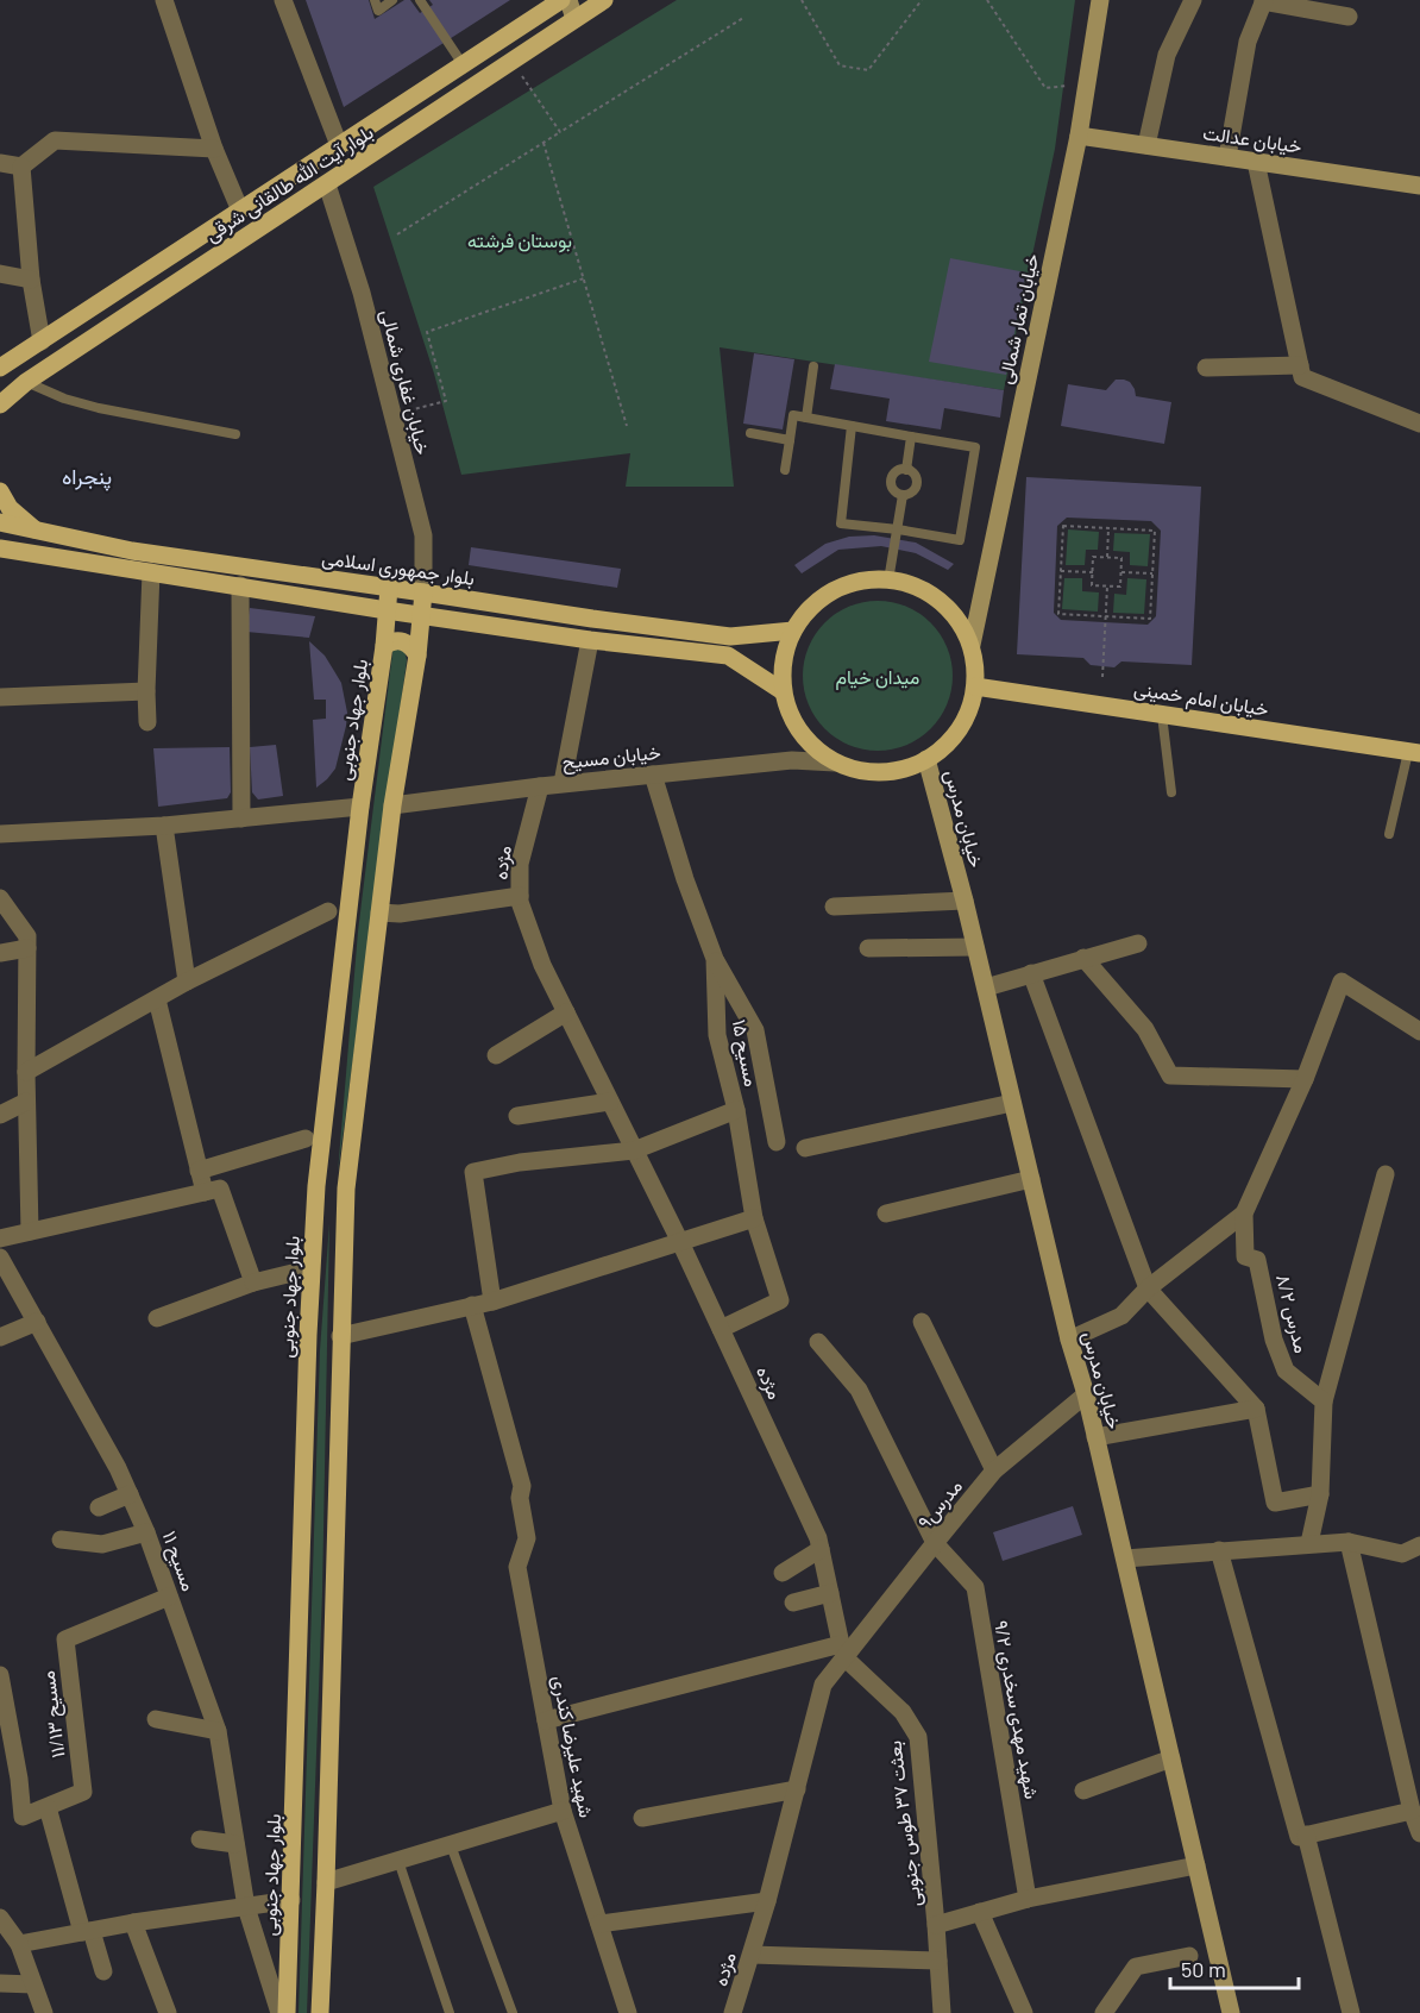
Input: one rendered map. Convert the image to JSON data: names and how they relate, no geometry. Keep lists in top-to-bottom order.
{
  "streets": {
    "main road": [
      "خیابان عدالت",
      "بلوار آیت الله طالقانی شرقی",
      "خیابان تمار شمالی",
      "بلوار جمهوری اسلامی",
      "خیابان امام خمینی",
      "بلوار جهاد جنوبی",
      "خیابان مدرس"
    ],
    "street": [
      "خیابان غفاری شمالی",
      "خیابان مسیح",
      "مژده",
      "مسیح ۱۵",
      "مدرس ۸/۲",
      "مدرس۹",
      "مسیح ۱۱",
      "شهید مهدی سخدری ۹/۲",
      "مسیح ۱۱/۱۳",
      "شهید علیرضا کندری",
      "بعثت ۳۷ طوس جنوبی"
    ]
  },
  "crossings": [
    ["خیابان عدالت", "خیابان تمار شمالی"],
    ["بلوار آیت الله طالقانی شرقی", "خیابان غفاری شمالی"],
    ["خیابان تمار شمالی", "بلوار جمهوری اسلامی"],
    ["خیابان تمار شمالی", "خیابان امام خمینی"],
    ["خیابان تمار شمالی", "خیابان مسیح"],
    ["خیابان تمار شمالی", "خیابان مدرس"],
    ["خیابان غفاری شمالی", "بلوار جمهوری اسلامی"],
    ["بلوار جمهوری اسلامی", "خیابان امام خمینی"],
    ["بلوار جمهوری اسلامی", "بلوار جهاد جنوبی"],
    ["بلوار جمهوری اسلامی", "خیابان مسیح"],
    ["بلوار جمهوری اسلامی", "خیابان مدرس"],
    ["خیابان امام خمینی", "خیابان مسیح"],
    ["خیابان امام خمینی", "خیابان مدرس"],
    ["خیابان مسیح", "خیابان مدرس"],
    ["خیابان مسیح", "مژده"],
    ["خیابان مسیح", "مسیح ۱۵"],
    ["خیابان مدرس", "مدرس۹"],
    ["مژده", "مسیح ۱۵"],
    ["مژده", "مدرس۹"],
    ["مژده", "بعثت ۳۷ طوس جنوبی"],
    ["مدرس۹", "شهید مهدی سخدری ۹/۲"],
    ["مدرس۹", "بعثت ۳۷ طوس جنوبی"],
    ["مسیح ۱۱", "مسیح ۱۱/۱۳"]
  ],
  "districts": ["پنجراه"],
  "parks": ["بوستان فرشته", "میدان خیام"],
  "scale_bar": "50 m"
}
